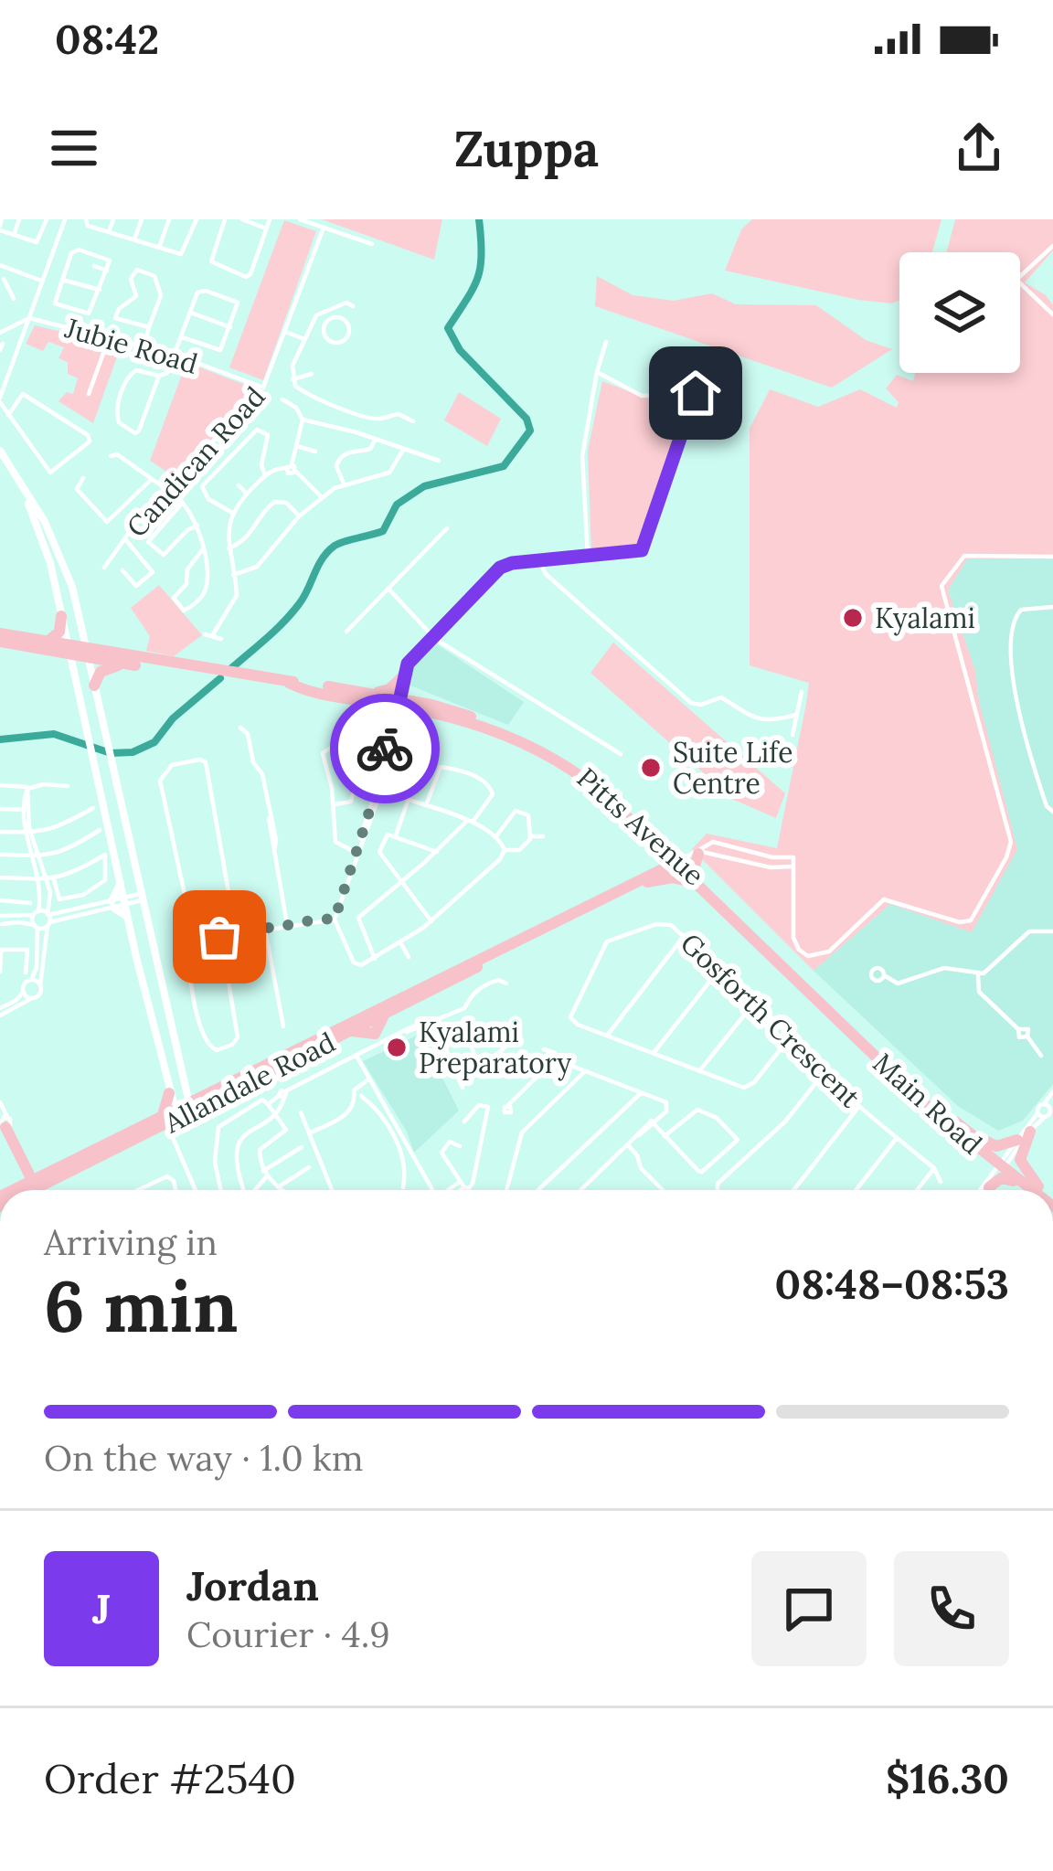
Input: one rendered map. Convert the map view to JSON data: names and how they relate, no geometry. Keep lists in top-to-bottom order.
{
  "streets": {
    "main road": ["Pitts Avenue", "Allandale Road", "Main Road"],
    "street": ["Jubie Road", "Candican Road", "Gosforth Crescent"]
  },
  "crossings": [
    ["Jubie Road", "Candican Road"],
    ["Pitts Avenue", "Allandale Road"],
    ["Pitts Avenue", "Main Road"]
  ],
  "places": ["Kyalami", "Suite Life Centre", "Kyalami Preparatory"],
  "page": {
    "status": "08:42",
    "header": "Zuppa",
    "heading": ["6 min", "Arriving in", "08:48–08:53"],
    "panel": [
      "Jordan",
      "Courier · 4.9",
      "Order #2540",
      "$16.30"
    ],
    "bar": "On the way · 1.0 km",
    "round": "J"
  }
}
